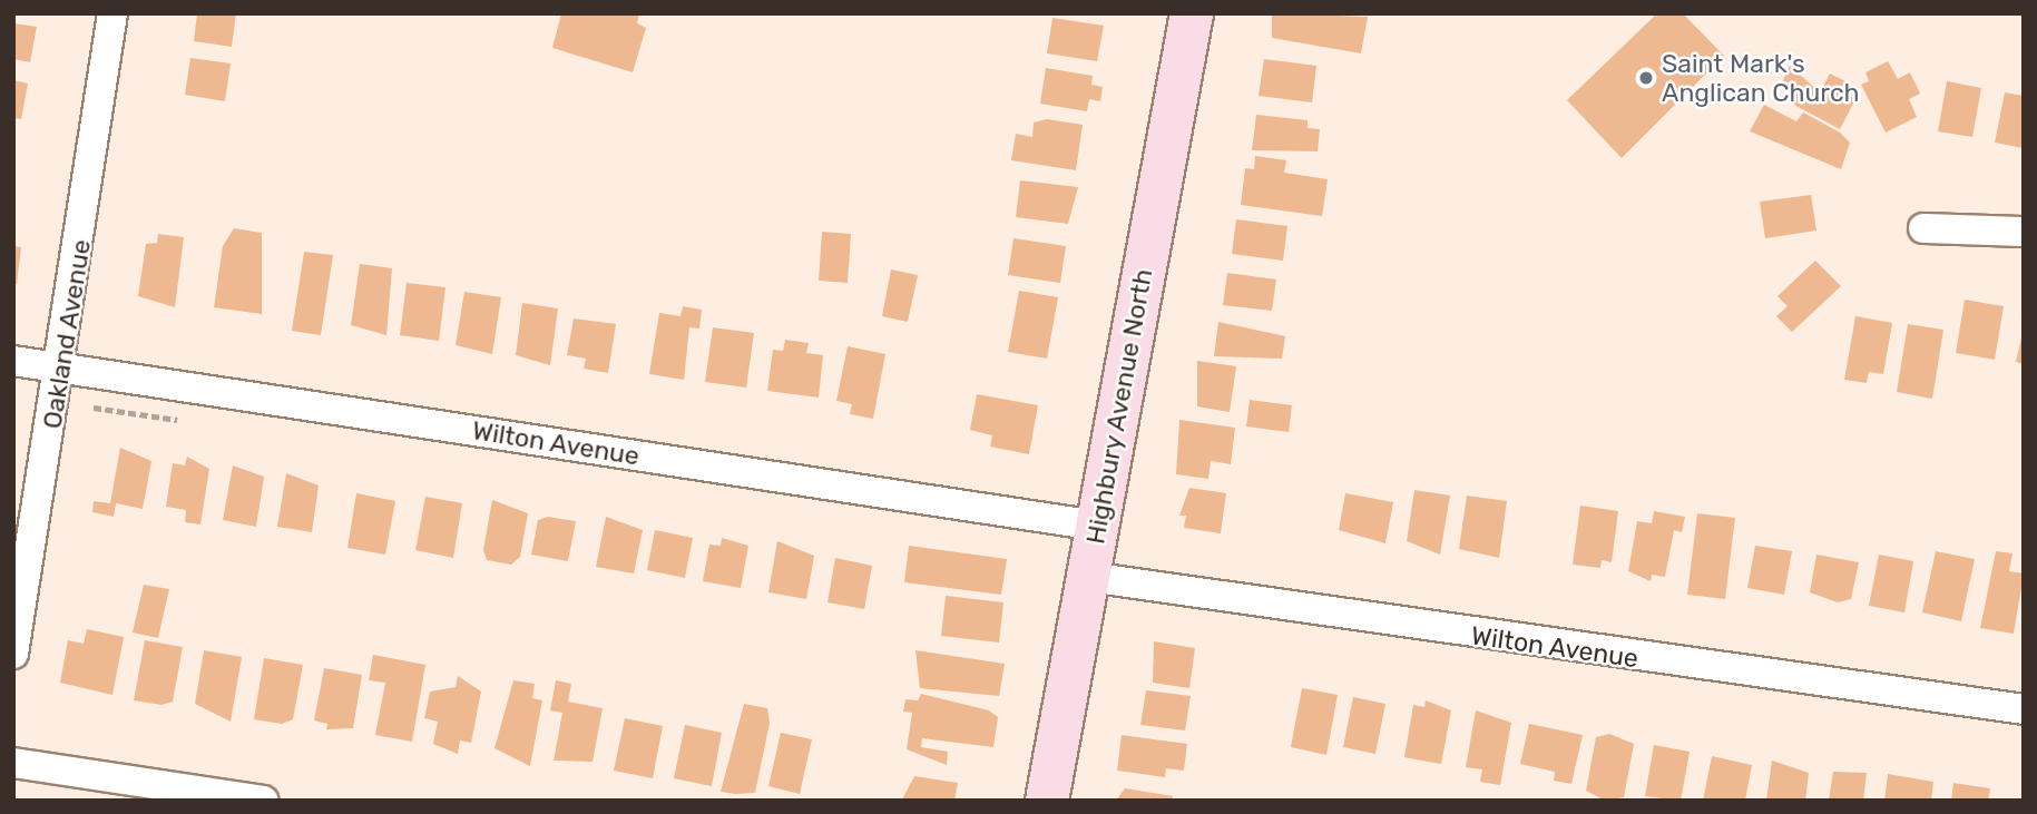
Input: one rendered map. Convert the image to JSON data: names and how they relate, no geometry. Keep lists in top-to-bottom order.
{
  "streets": {
    "main road": ["Highbury Avenue North"],
    "street": ["Oakland Avenue", "Wilton Avenue"]
  },
  "crossings": [
    ["Oakland Avenue", "Wilton Avenue"],
    ["Highbury Avenue North", "Wilton Avenue"]
  ],
  "places": ["Saint Mark's Anglican Church"]
}
